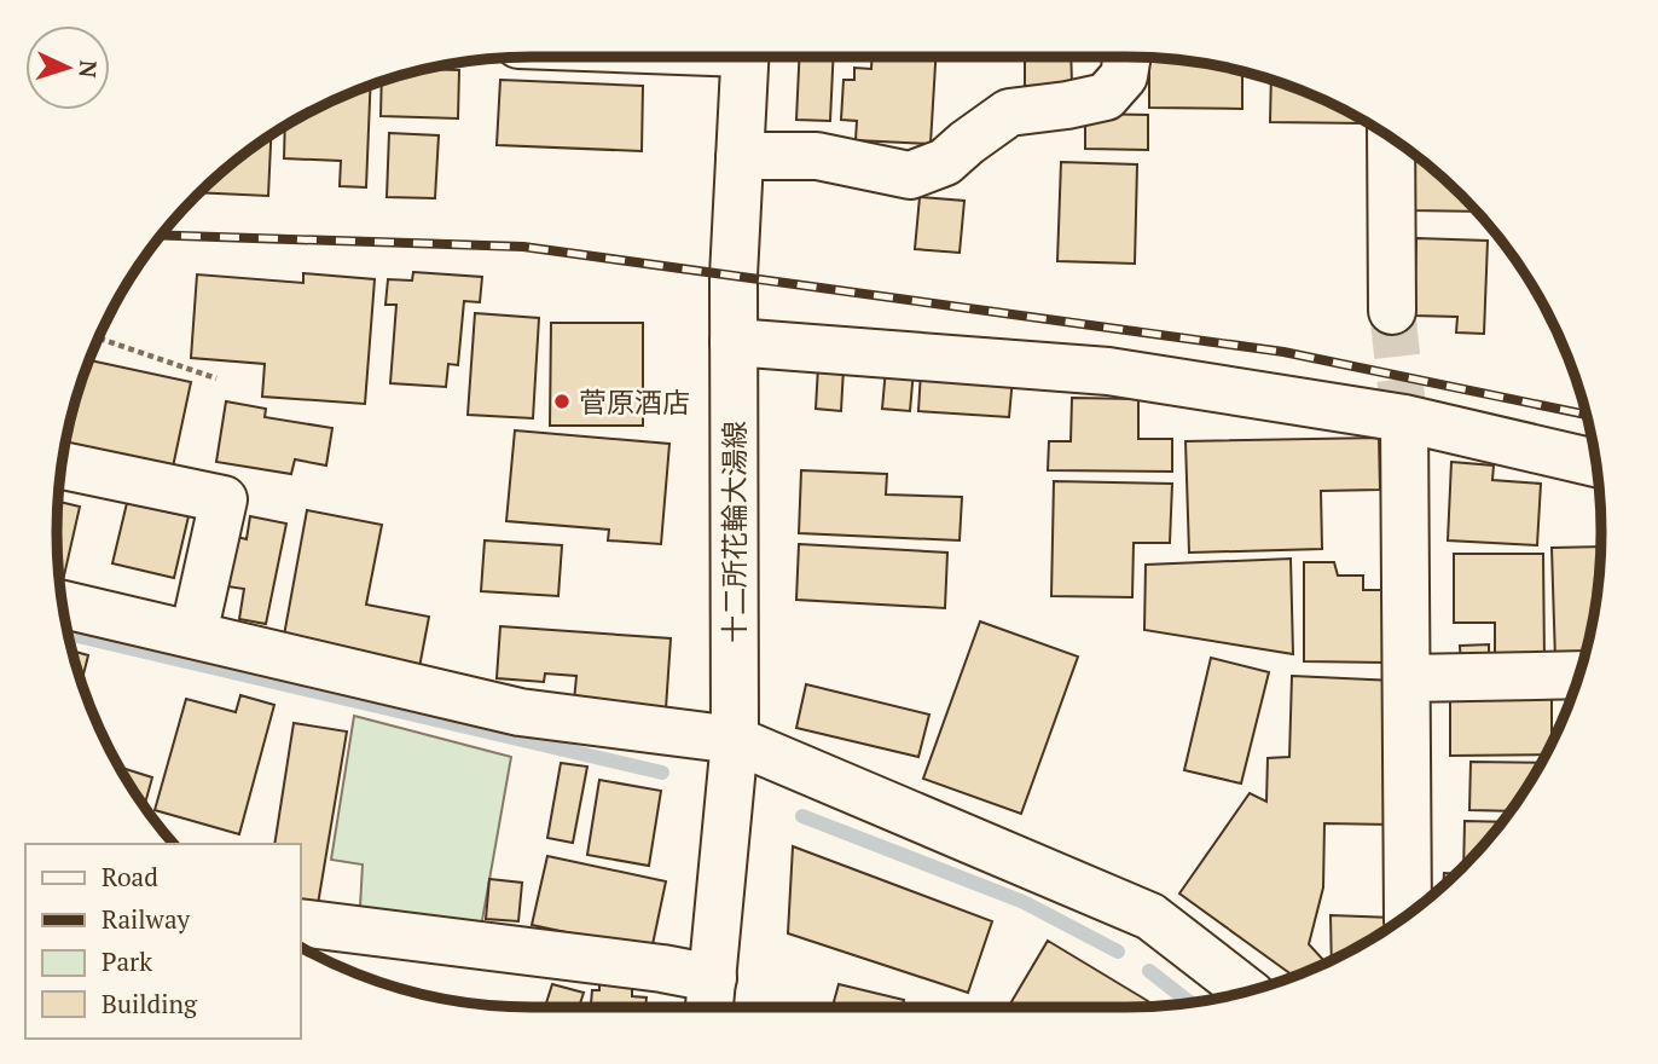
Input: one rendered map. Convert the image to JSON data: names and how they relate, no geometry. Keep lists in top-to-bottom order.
{
  "streets": {
    "street": ["十二所花輪大湯線"]
  },
  "places": ["菅原酒店"],
  "legend": [
    "Road",
    "Railway",
    "Park",
    "Building"
  ],
  "north": "right"
}
